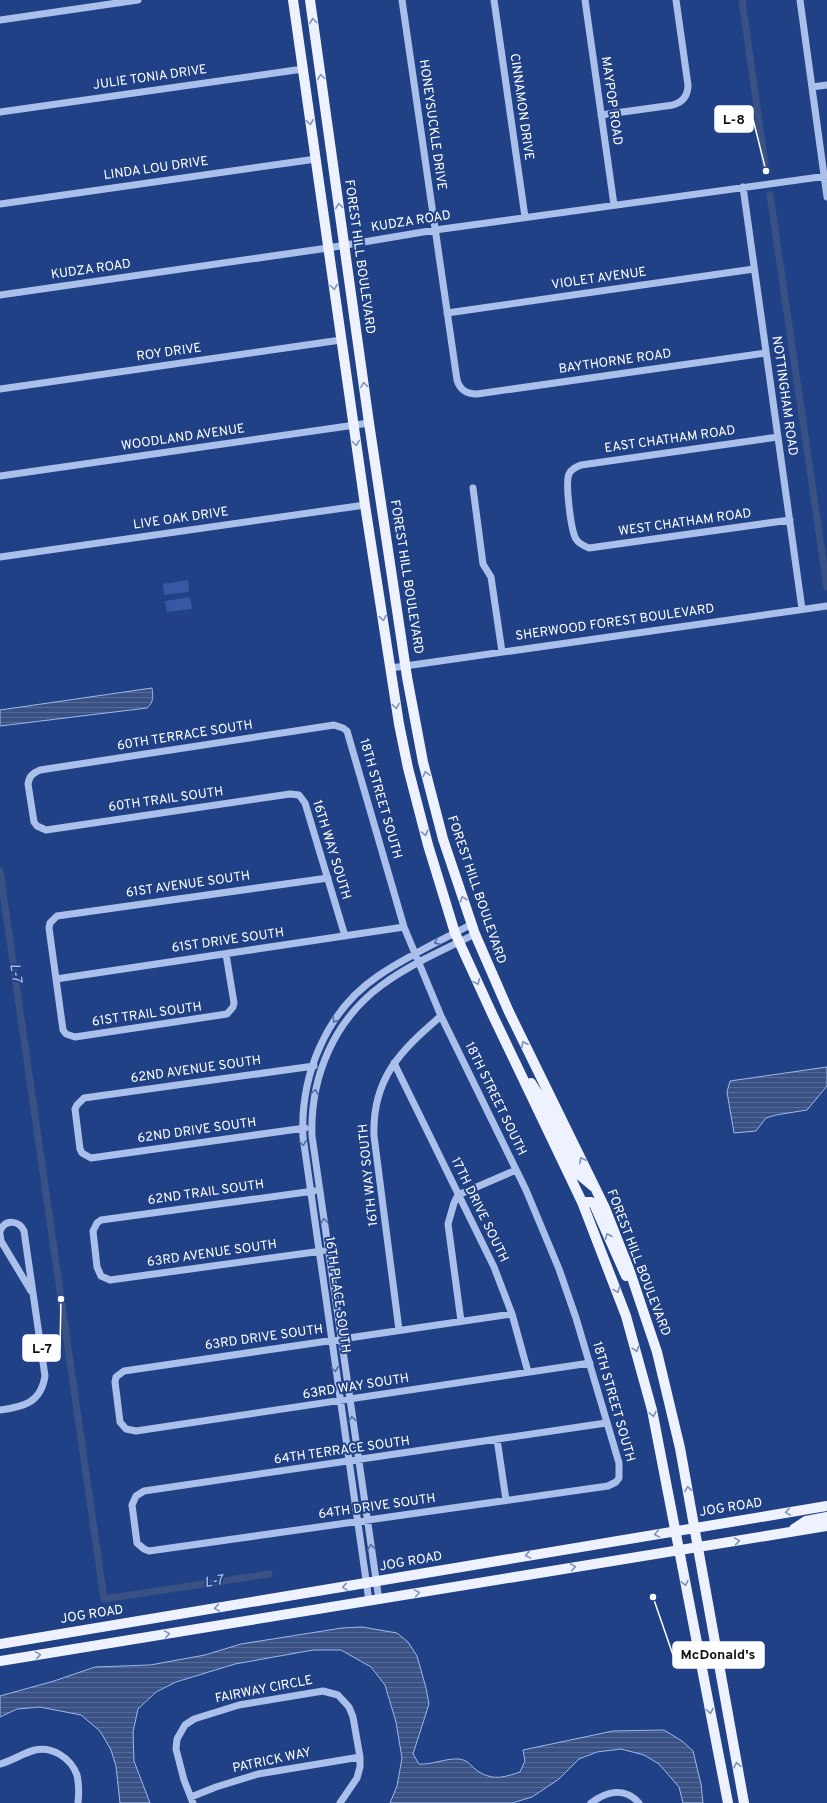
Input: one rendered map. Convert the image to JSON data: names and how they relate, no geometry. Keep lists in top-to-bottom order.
{
  "streets": {
    "main road": ["FOREST HILL BOULEVARD", "JOG ROAD"],
    "street": [
      "JULIE TONIA DRIVE",
      "MAYPOP ROAD",
      "CINNAMON DRIVE",
      "HONEYSUCKLE DRIVE",
      "LINDA LOU DRIVE",
      "KUDZA ROAD",
      "VIOLET AVENUE",
      "ROY DRIVE",
      "BAYTHORNE ROAD",
      "NOTTINGHAM ROAD",
      "WOODLAND AVENUE",
      "EAST CHATHAM ROAD",
      "LIVE OAK DRIVE",
      "WEST CHATHAM ROAD",
      "SHERWOOD FOREST BOULEVARD",
      "60TH TERRACE SOUTH",
      "18TH STREET SOUTH",
      "60TH TRAIL SOUTH",
      "16TH WAY SOUTH",
      "61ST AVENUE SOUTH",
      "61ST DRIVE SOUTH",
      "61ST TRAIL SOUTH",
      "62ND AVENUE SOUTH",
      "62ND DRIVE SOUTH",
      "62ND TRAIL SOUTH",
      "17TH DRIVE SOUTH",
      "63RD AVENUE SOUTH",
      "16TH PLACE SOUTH",
      "63RD DRIVE SOUTH",
      "63RD WAY SOUTH",
      "64TH TERRACE SOUTH",
      "64TH DRIVE SOUTH",
      "FAIRWAY CIRCLE",
      "PATRICK WAY"
    ]
  },
  "crossings": [
    ["MAYPOP ROAD", "KUDZA ROAD"],
    ["CINNAMON DRIVE", "KUDZA ROAD"],
    ["HONEYSUCKLE DRIVE", "KUDZA ROAD"],
    ["HONEYSUCKLE DRIVE", "VIOLET AVENUE"],
    ["HONEYSUCKLE DRIVE", "BAYTHORNE ROAD"],
    ["KUDZA ROAD", "FOREST HILL BOULEVARD"],
    ["KUDZA ROAD", "NOTTINGHAM ROAD"],
    ["FOREST HILL BOULEVARD", "WOODLAND AVENUE"],
    ["FOREST HILL BOULEVARD", "SHERWOOD FOREST BOULEVARD"],
    ["FOREST HILL BOULEVARD", "16TH PLACE SOUTH"],
    ["FOREST HILL BOULEVARD", "JOG ROAD"],
    ["VIOLET AVENUE", "NOTTINGHAM ROAD"],
    ["BAYTHORNE ROAD", "NOTTINGHAM ROAD"],
    ["NOTTINGHAM ROAD", "EAST CHATHAM ROAD"],
    ["NOTTINGHAM ROAD", "WEST CHATHAM ROAD"],
    ["NOTTINGHAM ROAD", "SHERWOOD FOREST BOULEVARD"],
    ["EAST CHATHAM ROAD", "WEST CHATHAM ROAD"],
    ["60TH TERRACE SOUTH", "18TH STREET SOUTH"],
    ["60TH TERRACE SOUTH", "60TH TRAIL SOUTH"],
    ["18TH STREET SOUTH", "16TH WAY SOUTH"],
    ["18TH STREET SOUTH", "61ST DRIVE SOUTH"],
    ["18TH STREET SOUTH", "16TH PLACE SOUTH"],
    ["18TH STREET SOUTH", "63RD WAY SOUTH"],
    ["18TH STREET SOUTH", "64TH TERRACE SOUTH"],
    ["18TH STREET SOUTH", "64TH DRIVE SOUTH"],
    ["60TH TRAIL SOUTH", "16TH WAY SOUTH"],
    ["16TH WAY SOUTH", "61ST AVENUE SOUTH"],
    ["16TH WAY SOUTH", "61ST DRIVE SOUTH"],
    ["16TH WAY SOUTH", "17TH DRIVE SOUTH"],
    ["16TH WAY SOUTH", "63RD DRIVE SOUTH"],
    ["61ST AVENUE SOUTH", "61ST DRIVE SOUTH"],
    ["61ST AVENUE SOUTH", "61ST TRAIL SOUTH"],
    ["61ST DRIVE SOUTH", "61ST TRAIL SOUTH"],
    ["62ND AVENUE SOUTH", "62ND DRIVE SOUTH"],
    ["62ND AVENUE SOUTH", "16TH PLACE SOUTH"],
    ["62ND DRIVE SOUTH", "16TH PLACE SOUTH"],
    ["62ND TRAIL SOUTH", "63RD AVENUE SOUTH"],
    ["62ND TRAIL SOUTH", "16TH PLACE SOUTH"],
    ["17TH DRIVE SOUTH", "63RD DRIVE SOUTH"],
    ["17TH DRIVE SOUTH", "63RD WAY SOUTH"],
    ["63RD AVENUE SOUTH", "16TH PLACE SOUTH"],
    ["16TH PLACE SOUTH", "63RD DRIVE SOUTH"],
    ["16TH PLACE SOUTH", "63RD WAY SOUTH"],
    ["16TH PLACE SOUTH", "64TH TERRACE SOUTH"],
    ["16TH PLACE SOUTH", "64TH DRIVE SOUTH"],
    ["16TH PLACE SOUTH", "JOG ROAD"],
    ["63RD DRIVE SOUTH", "63RD WAY SOUTH"],
    ["64TH TERRACE SOUTH", "64TH DRIVE SOUTH"],
    ["FAIRWAY CIRCLE", "PATRICK WAY"]
  ],
  "water": ["L-7"],
  "places": ["L-8", "L-7", "McDonald's"]
}
